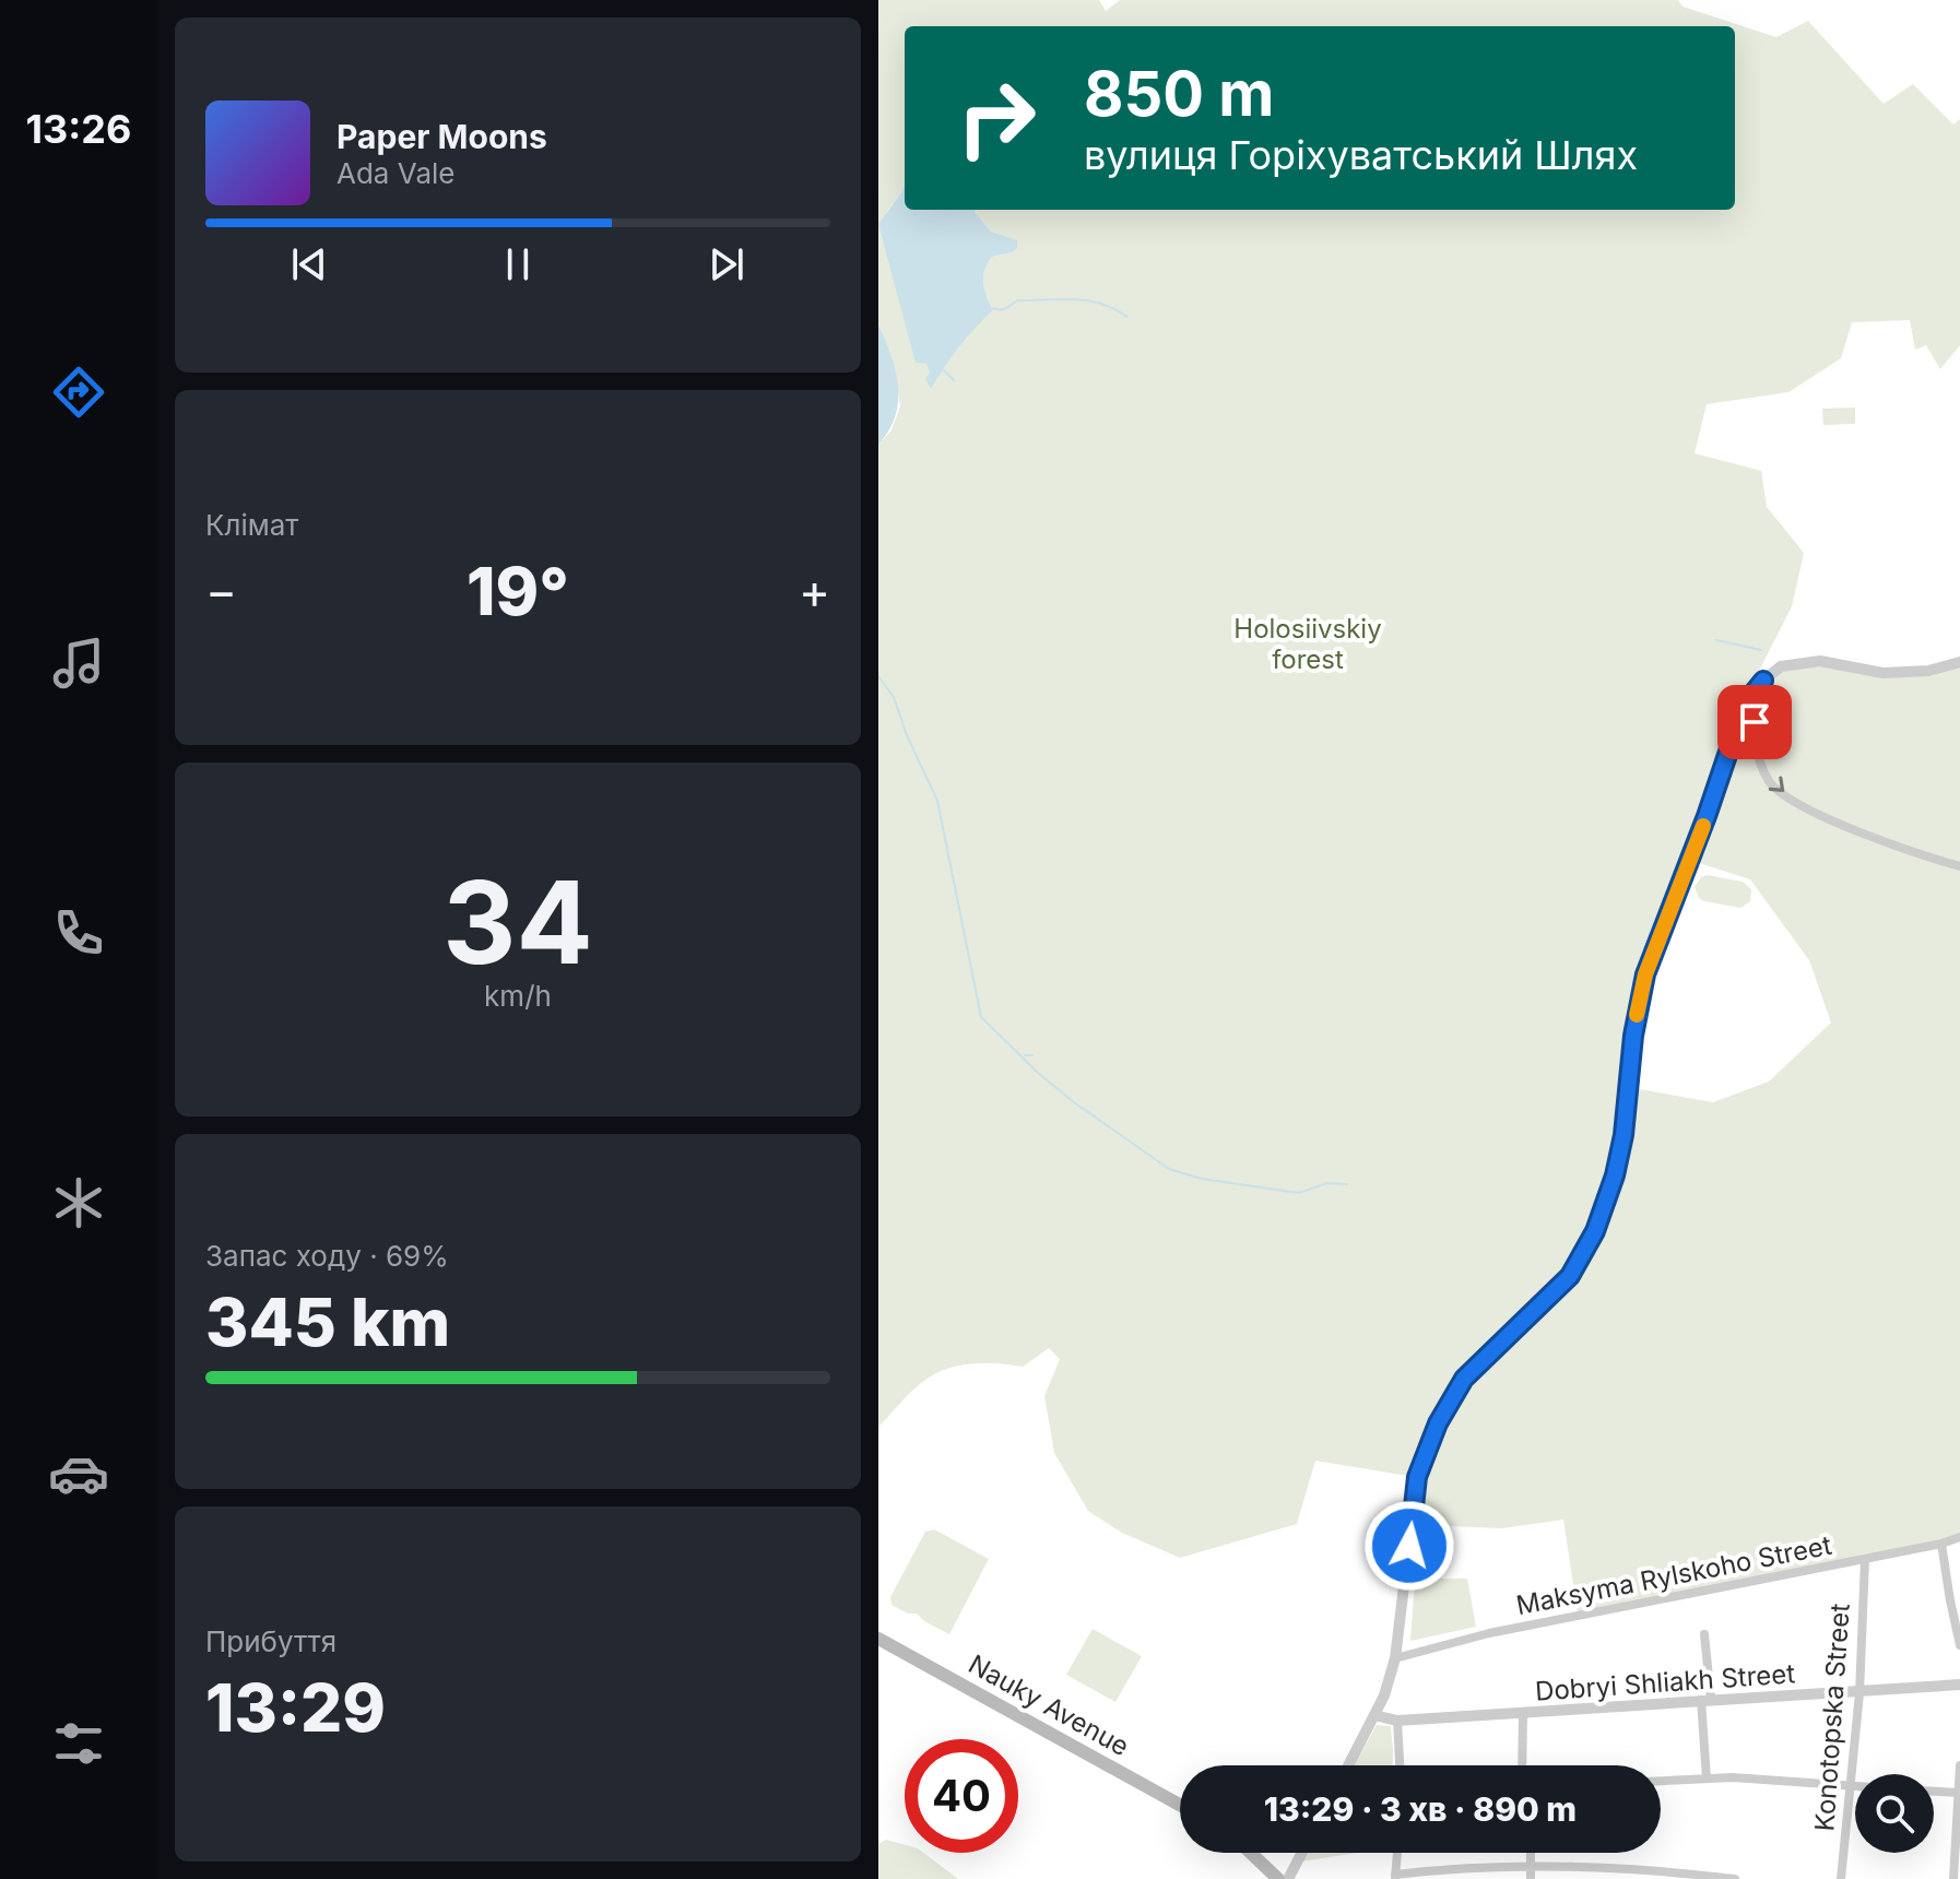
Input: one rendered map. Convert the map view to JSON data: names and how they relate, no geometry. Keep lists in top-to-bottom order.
{
  "streets": {
    "main road": ["Nauky Avenue"],
    "street": ["Maksyma Rylskoho Street", "Dobryi Shliakh Street", "Konotopska Street"]
  },
  "crossings": [
    ["Maksyma Rylskoho Street", "Konotopska Street"],
    ["Dobryi Shliakh Street", "Konotopska Street"]
  ],
  "parks": ["Holosiivskiy forest"],
  "page": {
    "tabs": "13:26",
    "turn": ["850 m", "вулиця Горіхуватський Шлях"],
    "song": ["Paper Moons", "Ada Vale"],
    "tile": [
      "Клімат",
      ["34", "km/h"],
      ["Запас ходу · 69%", "345 km"],
      ["Прибуття", "13:29"]
    ],
    "heat": ["−", "19°", "+"],
    "limit": "40",
    "trip": "13:29 · 3 хв · 890 m"
  }
}
